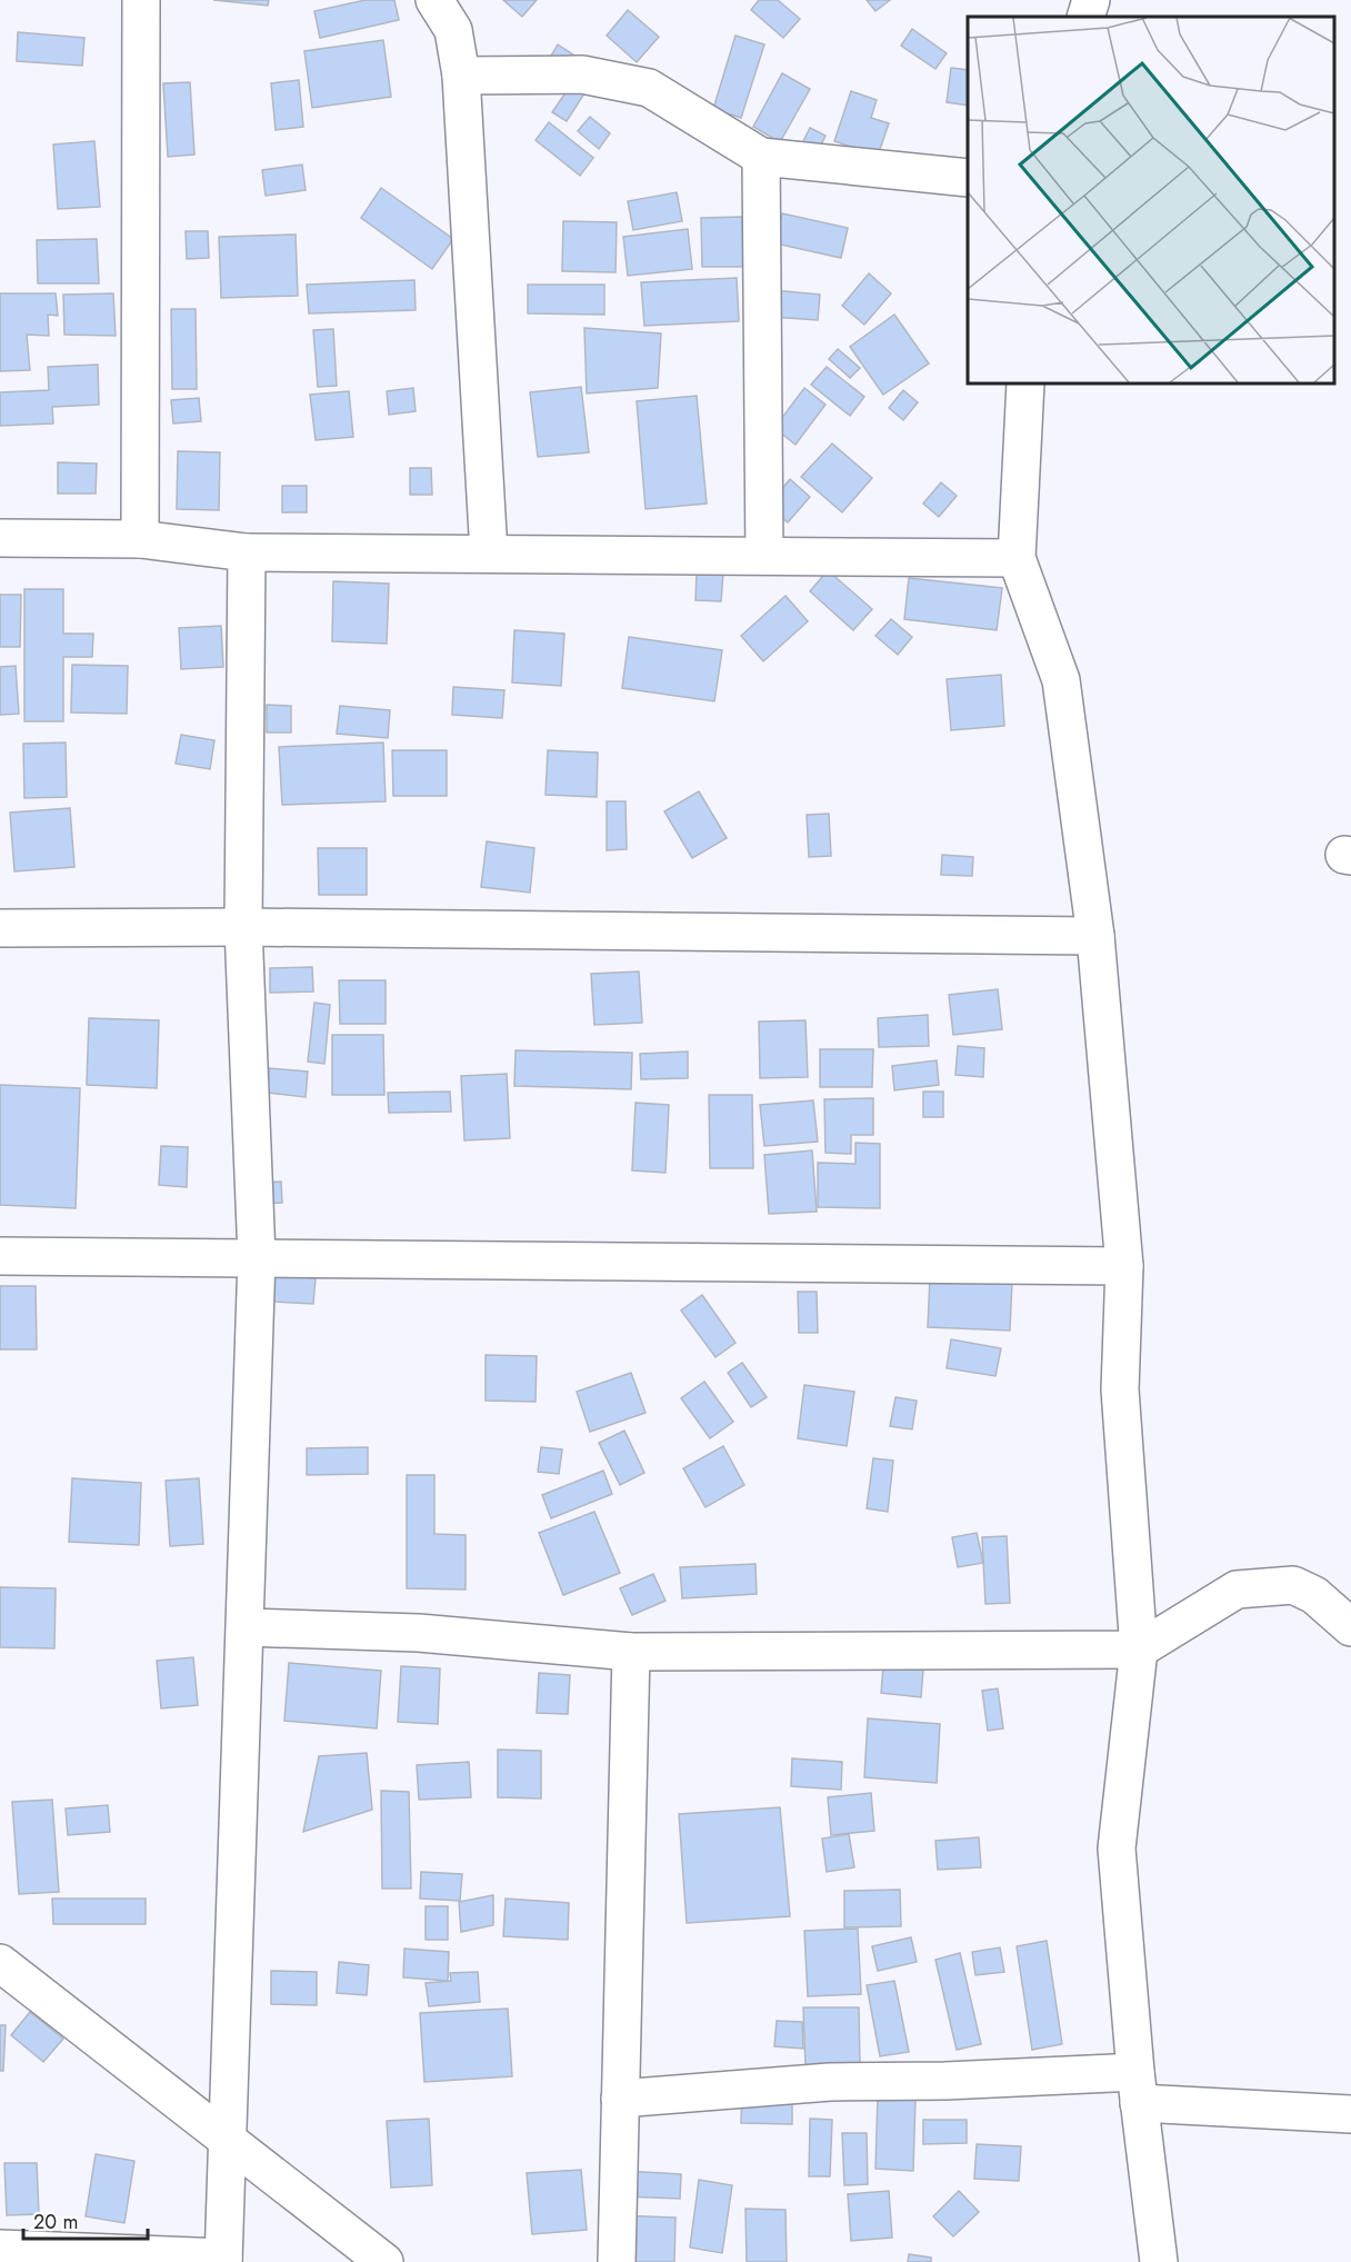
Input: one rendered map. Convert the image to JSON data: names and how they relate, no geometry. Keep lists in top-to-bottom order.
{
  "scale_bar": "20 m"
}
